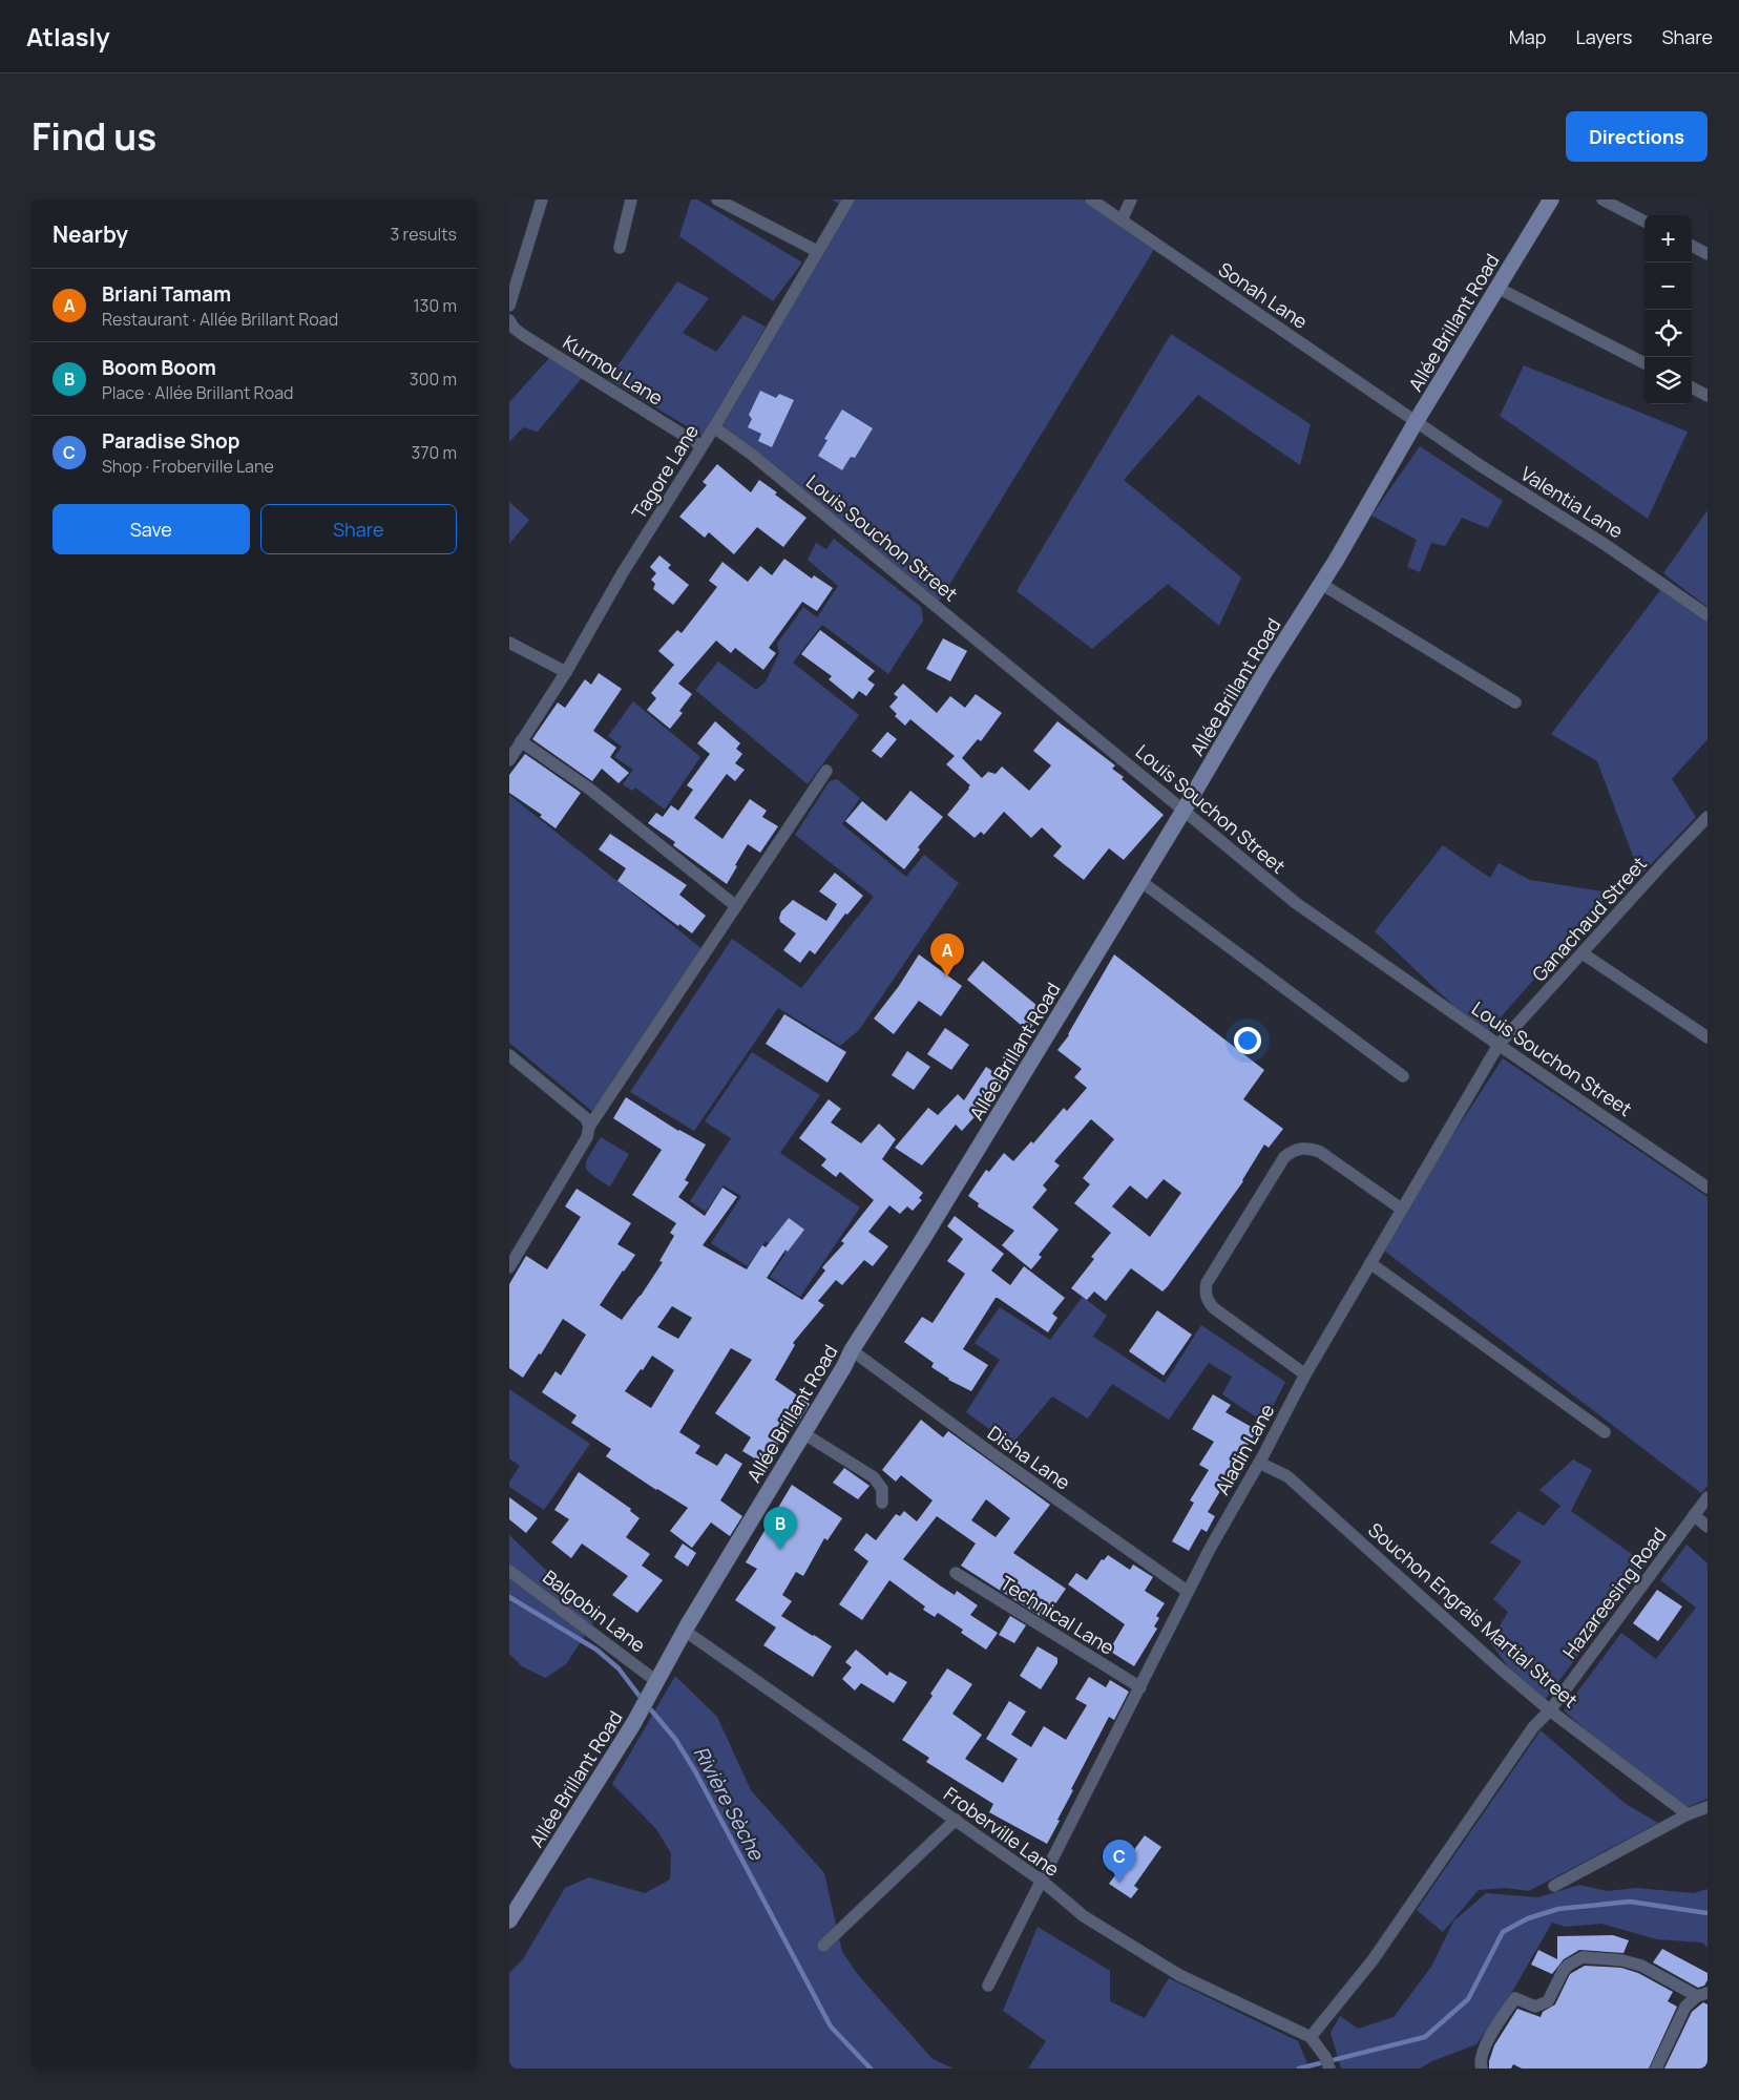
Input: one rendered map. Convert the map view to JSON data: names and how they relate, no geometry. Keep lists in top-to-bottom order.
{
  "streets": {
    "main road": ["Allée Brillant Road"],
    "street": [
      "Sonah Lane",
      "Kurmou Lane",
      "Tagore Lane",
      "Valentia Lane",
      "Louis Souchon Street",
      "Ganachaud Street",
      "Aladin Lane",
      "Disha Lane",
      "Hazareesing Road",
      "Balgobin Lane",
      "Technical Lane",
      "Souchon Engrais Martial Street",
      "Froberville Lane"
    ]
  },
  "crossings": [
    ["Sonah Lane", "Allée Brillant Road"],
    ["Sonah Lane", "Valentia Lane"],
    ["Allée Brillant Road", "Valentia Lane"],
    ["Allée Brillant Road", "Louis Souchon Street"],
    ["Allée Brillant Road", "Disha Lane"],
    ["Allée Brillant Road", "Balgobin Lane"],
    ["Allée Brillant Road", "Froberville Lane"],
    ["Kurmou Lane", "Tagore Lane"],
    ["Tagore Lane", "Louis Souchon Street"],
    ["Louis Souchon Street", "Ganachaud Street"],
    ["Louis Souchon Street", "Aladin Lane"],
    ["Ganachaud Street", "Aladin Lane"],
    ["Aladin Lane", "Disha Lane"],
    ["Aladin Lane", "Technical Lane"],
    ["Aladin Lane", "Souchon Engrais Martial Street"],
    ["Aladin Lane", "Froberville Lane"],
    ["Hazareesing Road", "Souchon Engrais Martial Street"],
    ["Hazareesing Road", "Froberville Lane"]
  ],
  "water": ["Rivière Sèche"],
  "page": {
    "header": "Atlasly",
    "nav": ["Map", "Layers", "Share"],
    "title": "Find us",
    "buttons": [
      "Directions",
      ["Save", "Share"]
    ],
    "heading": ["Nearby", "3 results"],
    "map_buttons": ["+", "−"],
    "list": [
      {
        "mark": "A",
        "name": "Briani Tamam",
        "note": "Restaurant · Allée Brillant Road",
        "value": "130 m"
      },
      {
        "mark": "B",
        "name": "Boom Boom",
        "note": "Place · Allée Brillant Road",
        "value": "300 m"
      },
      {
        "mark": "C",
        "name": "Paradise Shop",
        "note": "Shop · Froberville Lane",
        "value": "370 m"
      }
    ],
    "pins": ["A", "B", "C"]
  }
}
